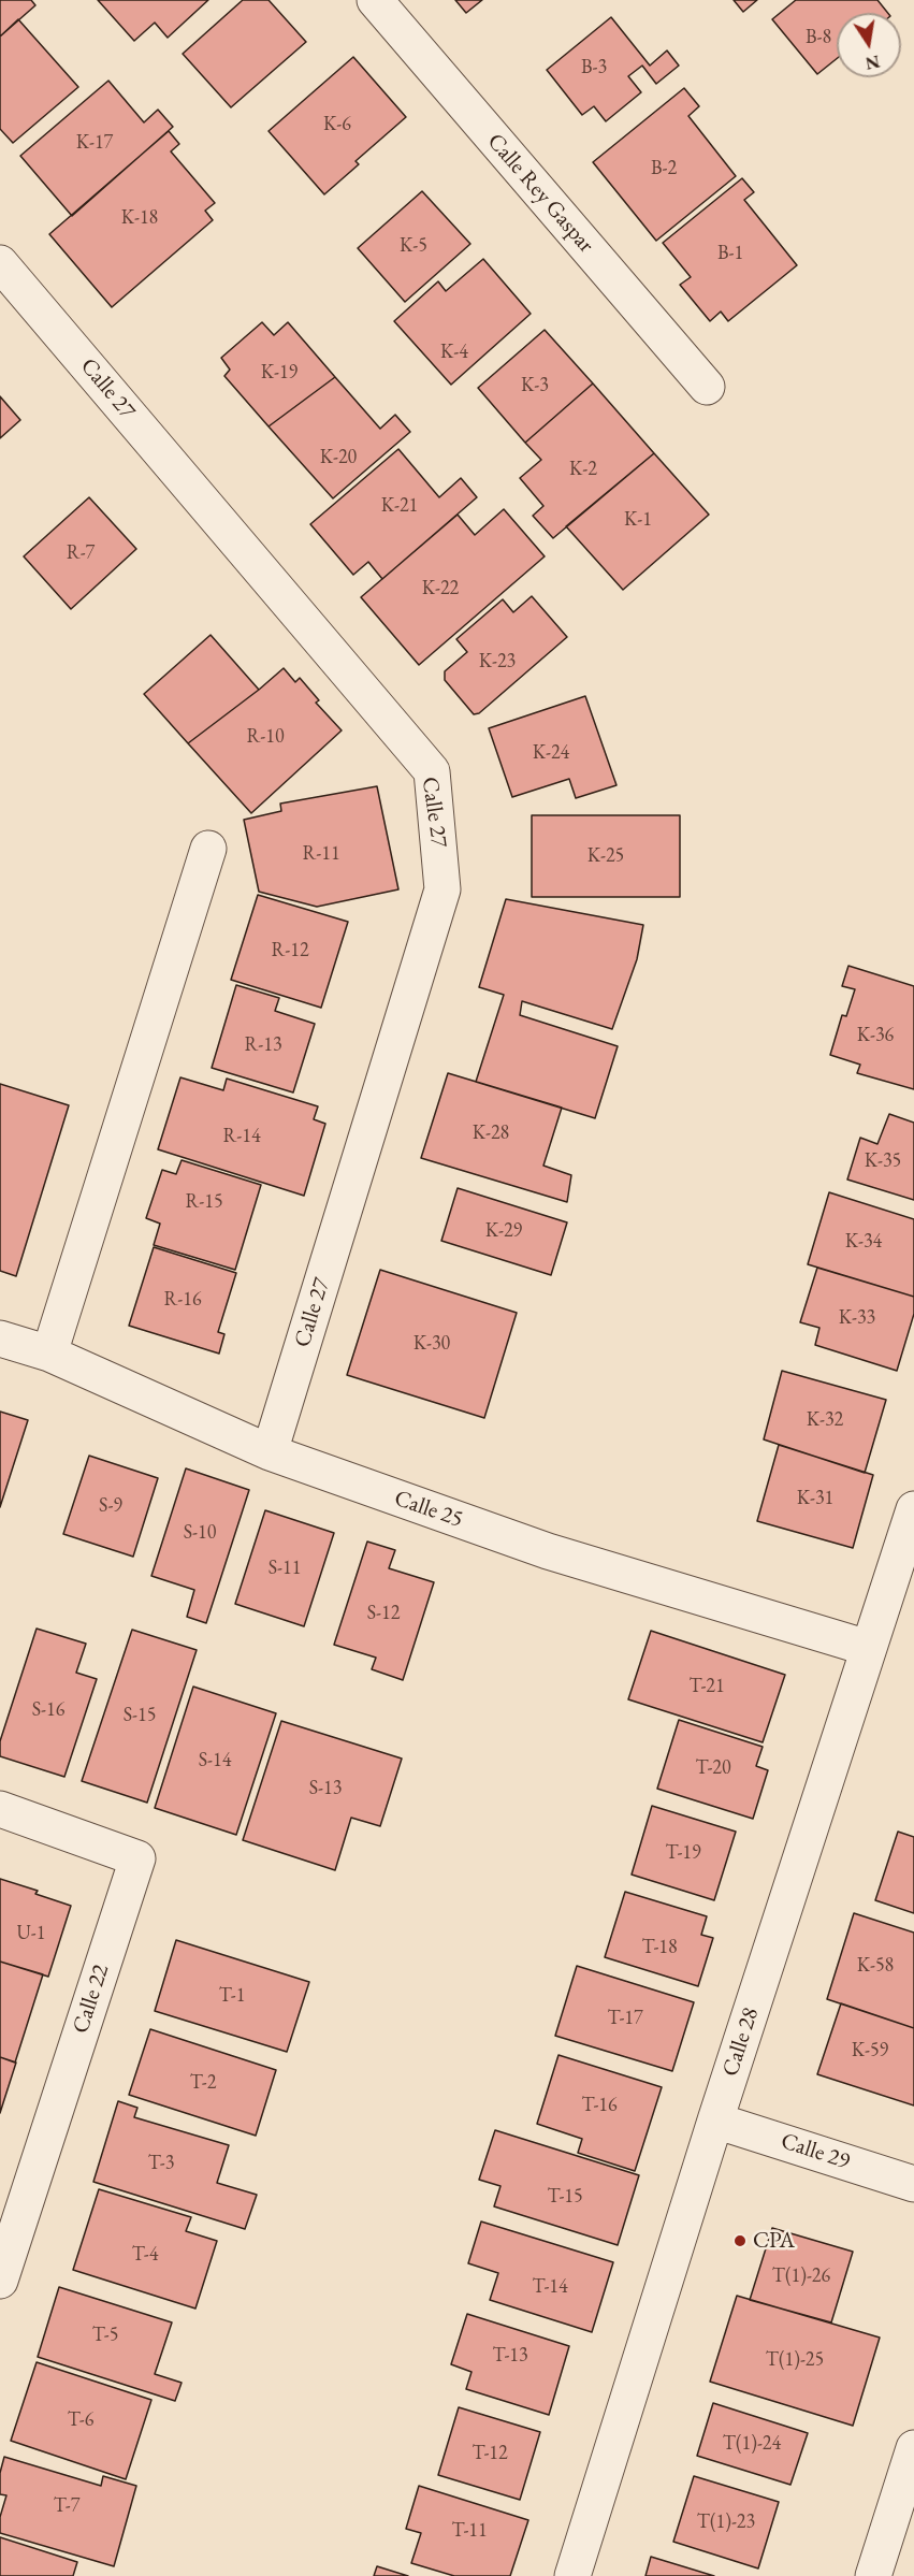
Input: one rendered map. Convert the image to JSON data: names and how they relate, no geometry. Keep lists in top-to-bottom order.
{
  "streets": {
    "street": [
      "Calle Rey Gaspar",
      "Calle 27",
      "Calle 25",
      "Calle 22",
      "Calle 28",
      "Calle 29"
    ]
  },
  "crossings": [
    ["Calle 27", "Calle 25"],
    ["Calle 25", "Calle 28"],
    ["Calle 28", "Calle 29"]
  ],
  "places": ["CPA"],
  "house_numbers": [
    "B-8",
    "B-3",
    "K-6",
    "K-17",
    "B-2",
    "K-18",
    "K-5",
    "B-1",
    "K-4",
    "K-19",
    "K-3",
    "K-20",
    "K-2",
    "K-21",
    "K-1",
    "R-7",
    "K-22",
    "K-23",
    "R-10",
    "K-24",
    "R-11",
    "K-25",
    "R-12",
    "K-36",
    "R-13",
    "K-28",
    "R-14",
    "K-35",
    "R-15",
    "K-29",
    "K-34",
    "R-16",
    "K-33",
    "K-30",
    "K-32",
    "K-31",
    "S-9",
    "S-10",
    "S-11",
    "S-12",
    "T-21",
    "S-16",
    "S-15",
    "S-14",
    "T-20",
    "S-13",
    "T-19",
    "U-1",
    "T-18",
    "K-58",
    "T-1",
    "T-17",
    "K-59",
    "T-2",
    "T-16",
    "T-3",
    "T-15",
    "T-4",
    "T(1)-26",
    "T-14",
    "T-5",
    "T-13",
    "T(1)-25",
    "T-6",
    "T(1)-24",
    "T-12",
    "T-7",
    "T(1)-23",
    "T-11"
  ],
  "north": "bottom"
}
